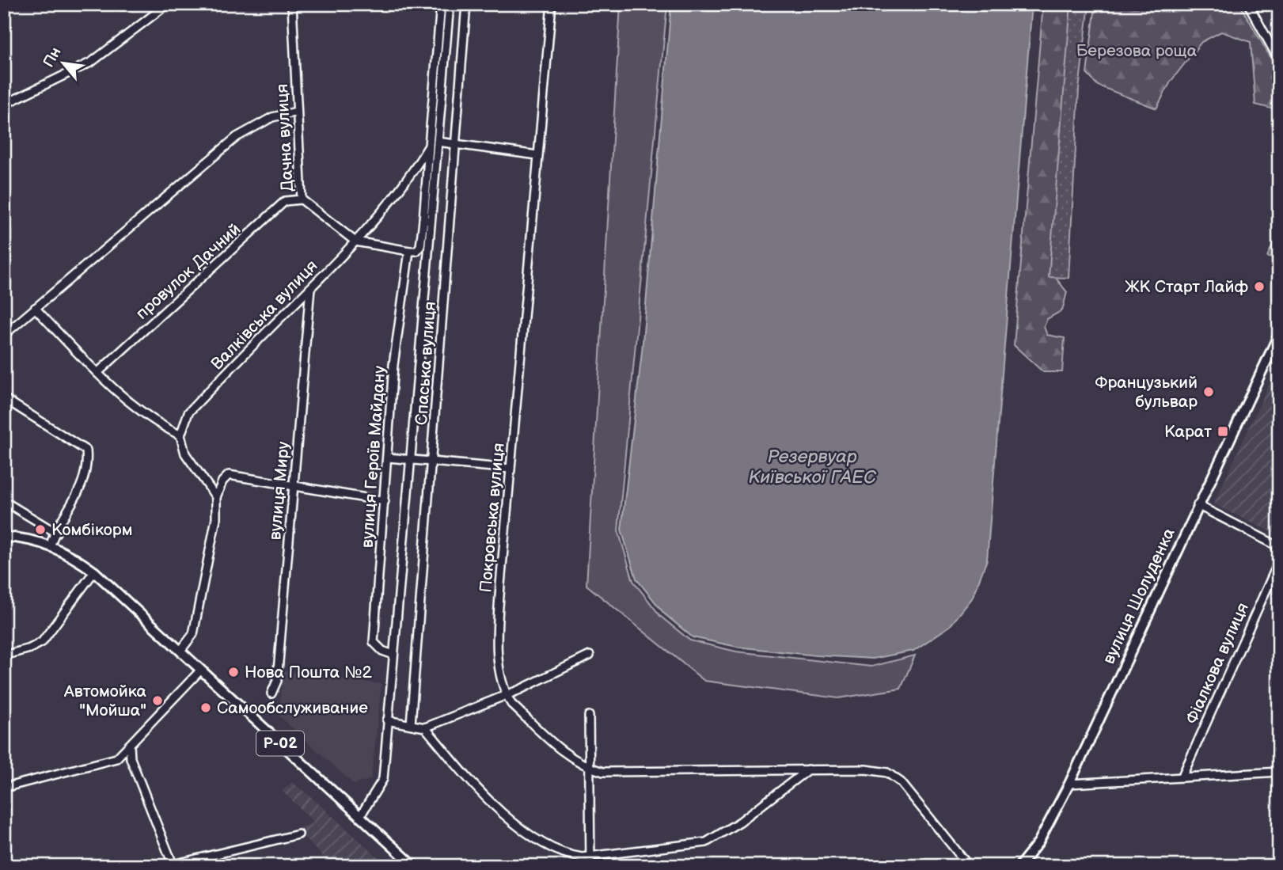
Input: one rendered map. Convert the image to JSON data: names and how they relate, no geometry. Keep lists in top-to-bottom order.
{
  "streets": {
    "main road": ["вулиця Шолуденка", "Р-02"],
    "street": [
      "Дачна вулиця",
      "провулок Дачний",
      "Валківська вулиця",
      "Спаська вулиця",
      "вулиця Героїв Майдану",
      "вулиця Миру",
      "Покровська вулиця",
      "Фіалкова вулиця"
    ]
  },
  "crossings": [
    ["Дачна вулиця", "провулок Дачний"],
    ["Дачна вулиця", "Валківська вулиця"],
    ["Дачна вулиця", "вулиця Героїв Майдану"],
    ["Валківська вулиця", "вулиця Миру"],
    ["Спаська вулиця", "вулиця Героїв Майдану"],
    ["Спаська вулиця", "Р-02"]
  ],
  "water": ["Резервуар Київської ГАЕС"],
  "parks": ["Березова роща"],
  "places": {
    "other": [
      "ЖК Старт Лайф",
      "Французький бульвар",
      "Комбікорм",
      "Нова Пошта №2",
      "Автомойка \"Мойша\"",
      "Самообслуживание"
    ],
    "transit": ["Карат"]
  },
  "north": "top left"
}
